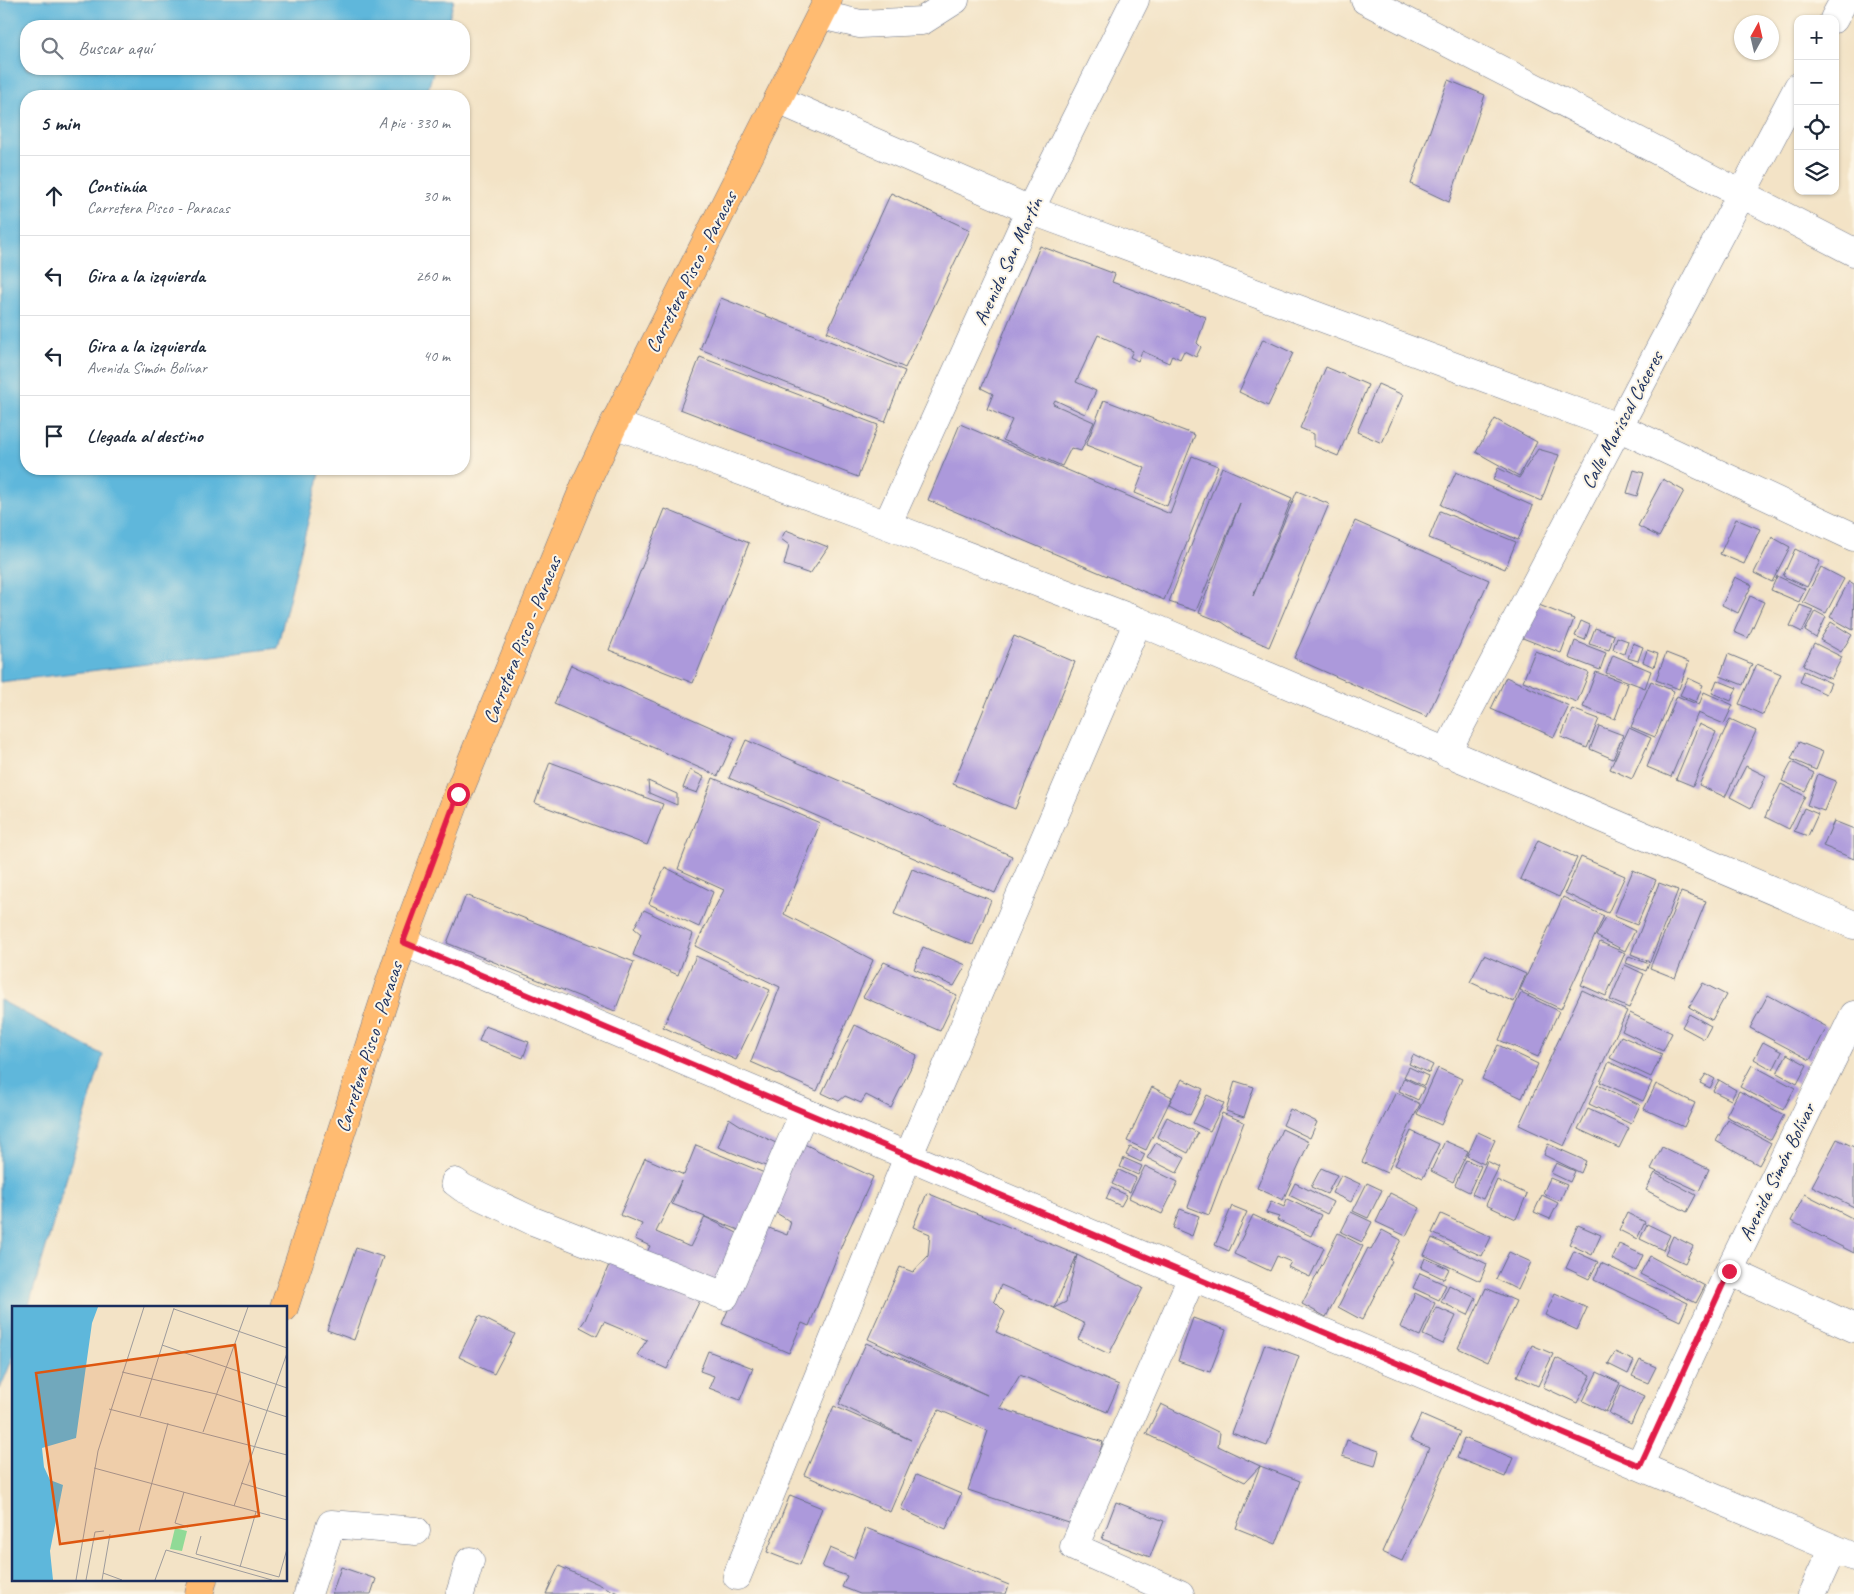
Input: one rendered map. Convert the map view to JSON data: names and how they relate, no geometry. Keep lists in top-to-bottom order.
{
  "streets": {
    "main road": ["Carretera Pisco - Paracas"],
    "street": ["Avenida San Martín", "Calle Mariscal Cáceres", "Avenida Simón Bolívar"]
  },
  "north": "top",
  "page": {
    "map_buttons": ["+", "−"],
    "search": "Buscar aquí",
    "heading": ["5 min", "A pie · 330 m"],
    "list": [
      ["Continúa", "Carretera Pisco - Paracas", "30 m"],
      ["Gira a la izquierda", "260 m"],
      ["Gira a la izquierda", "Avenida Simón Bolívar", "40 m"],
      "Llegada al destino"
    ]
  }
}
